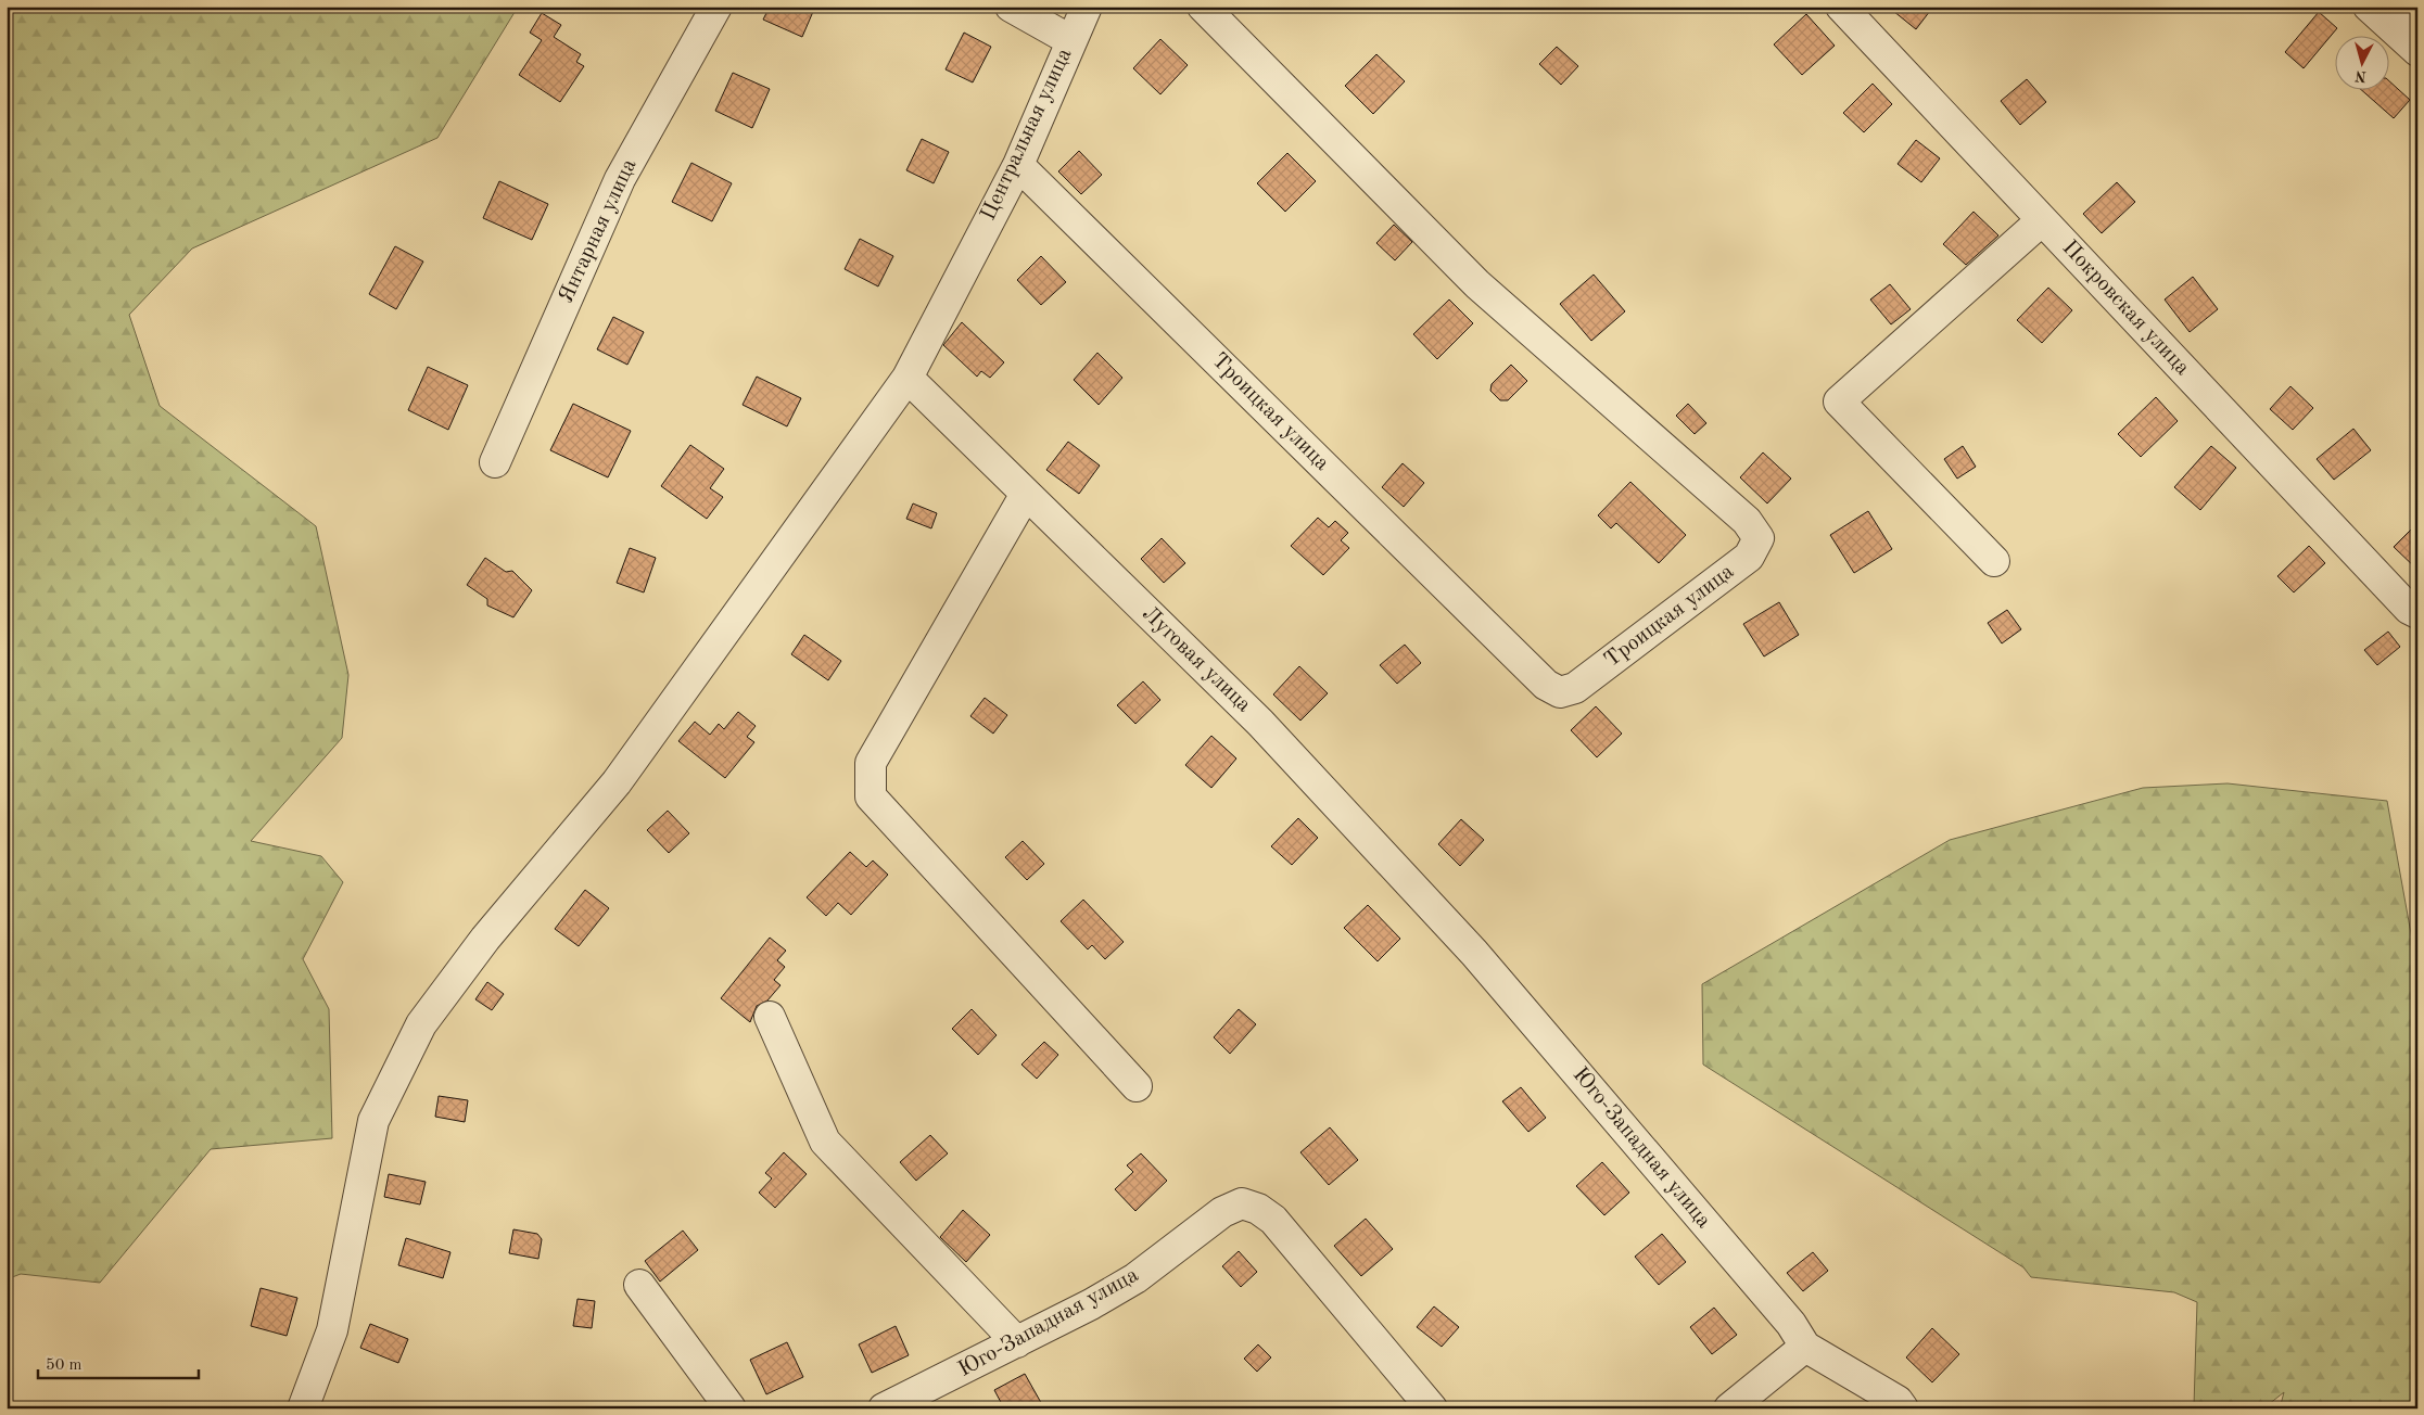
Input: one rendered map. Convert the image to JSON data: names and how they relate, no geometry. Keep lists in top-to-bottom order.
{
  "streets": {
    "street": [
      "Центральная улица",
      "Янтарная улица",
      "Покровская улица",
      "Троицкая улица",
      "Луговая улица",
      "Юго-Западная улица"
    ]
  },
  "crossings": [
    ["Центральная улица", "Троицкая улица"],
    ["Центральная улица", "Луговая улица"],
    ["Луговая улица", "Юго-Западная улица"]
  ],
  "scale_bar": "50 m",
  "north": "bottom"
}
